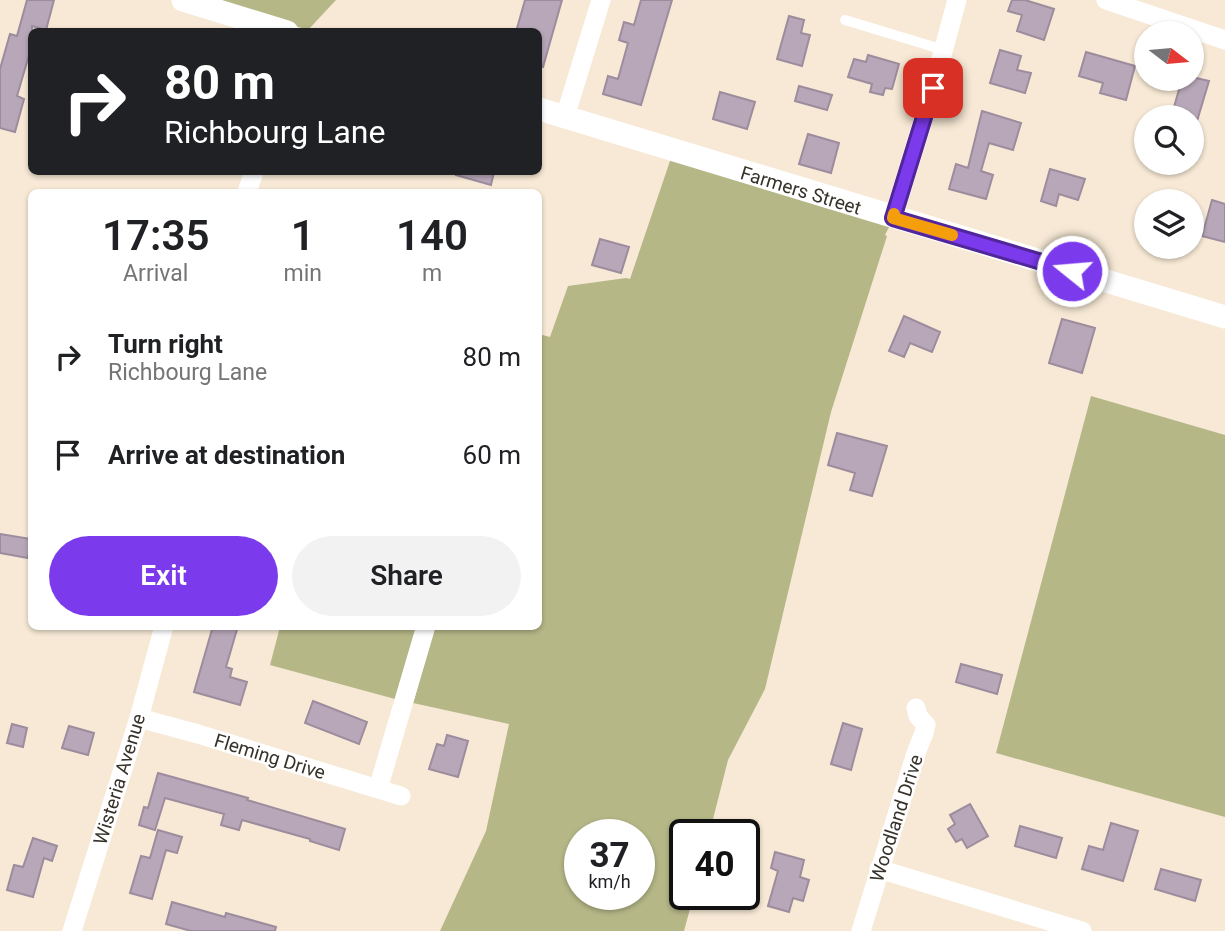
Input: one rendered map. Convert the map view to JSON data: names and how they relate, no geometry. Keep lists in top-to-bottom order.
{
  "streets": {
    "street": [
      "Farmers Street",
      "Fleming Drive",
      "Wisteria Avenue",
      "Woodland Drive"
    ]
  },
  "crossings": [
    ["Fleming Drive", "Wisteria Avenue"]
  ],
  "north": "right",
  "page": {
    "turn": ["80 m", "Richbourg Lane"],
    "eta": [
      "17:35",
      "Arrival",
      "1",
      "min",
      "140",
      "m"
    ],
    "list": [
      {
        "name": "Turn right",
        "note": "Richbourg Lane",
        "value": "80 m"
      },
      {
        "name": "Arrive at destination",
        "value": "60 m"
      }
    ],
    "buttons": ["Exit", "Share"],
    "speed": "37 km/h",
    "limit": "40"
  }
}
